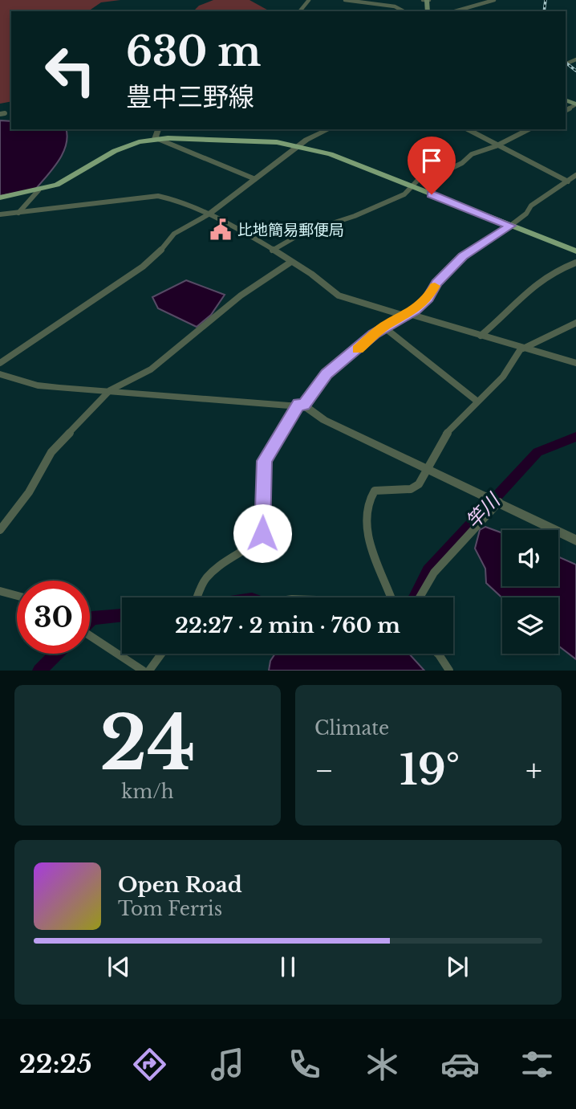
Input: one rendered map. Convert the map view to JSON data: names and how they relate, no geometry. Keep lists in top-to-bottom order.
{
  "water": ["竿川"],
  "places": {
    "public building": ["比地簡易郵便局"]
  },
  "page": {
    "turn": ["630 m", "豊中三野線"],
    "limit": "30",
    "trip": "22:27 · 2 min · 760 m",
    "tile": [
      ["24", "km/h"],
      "Climate"
    ],
    "heat": ["−", "19°", "+"],
    "song": ["Open Road", "Tom Ferris"],
    "tabs": "22:25"
  }
}
